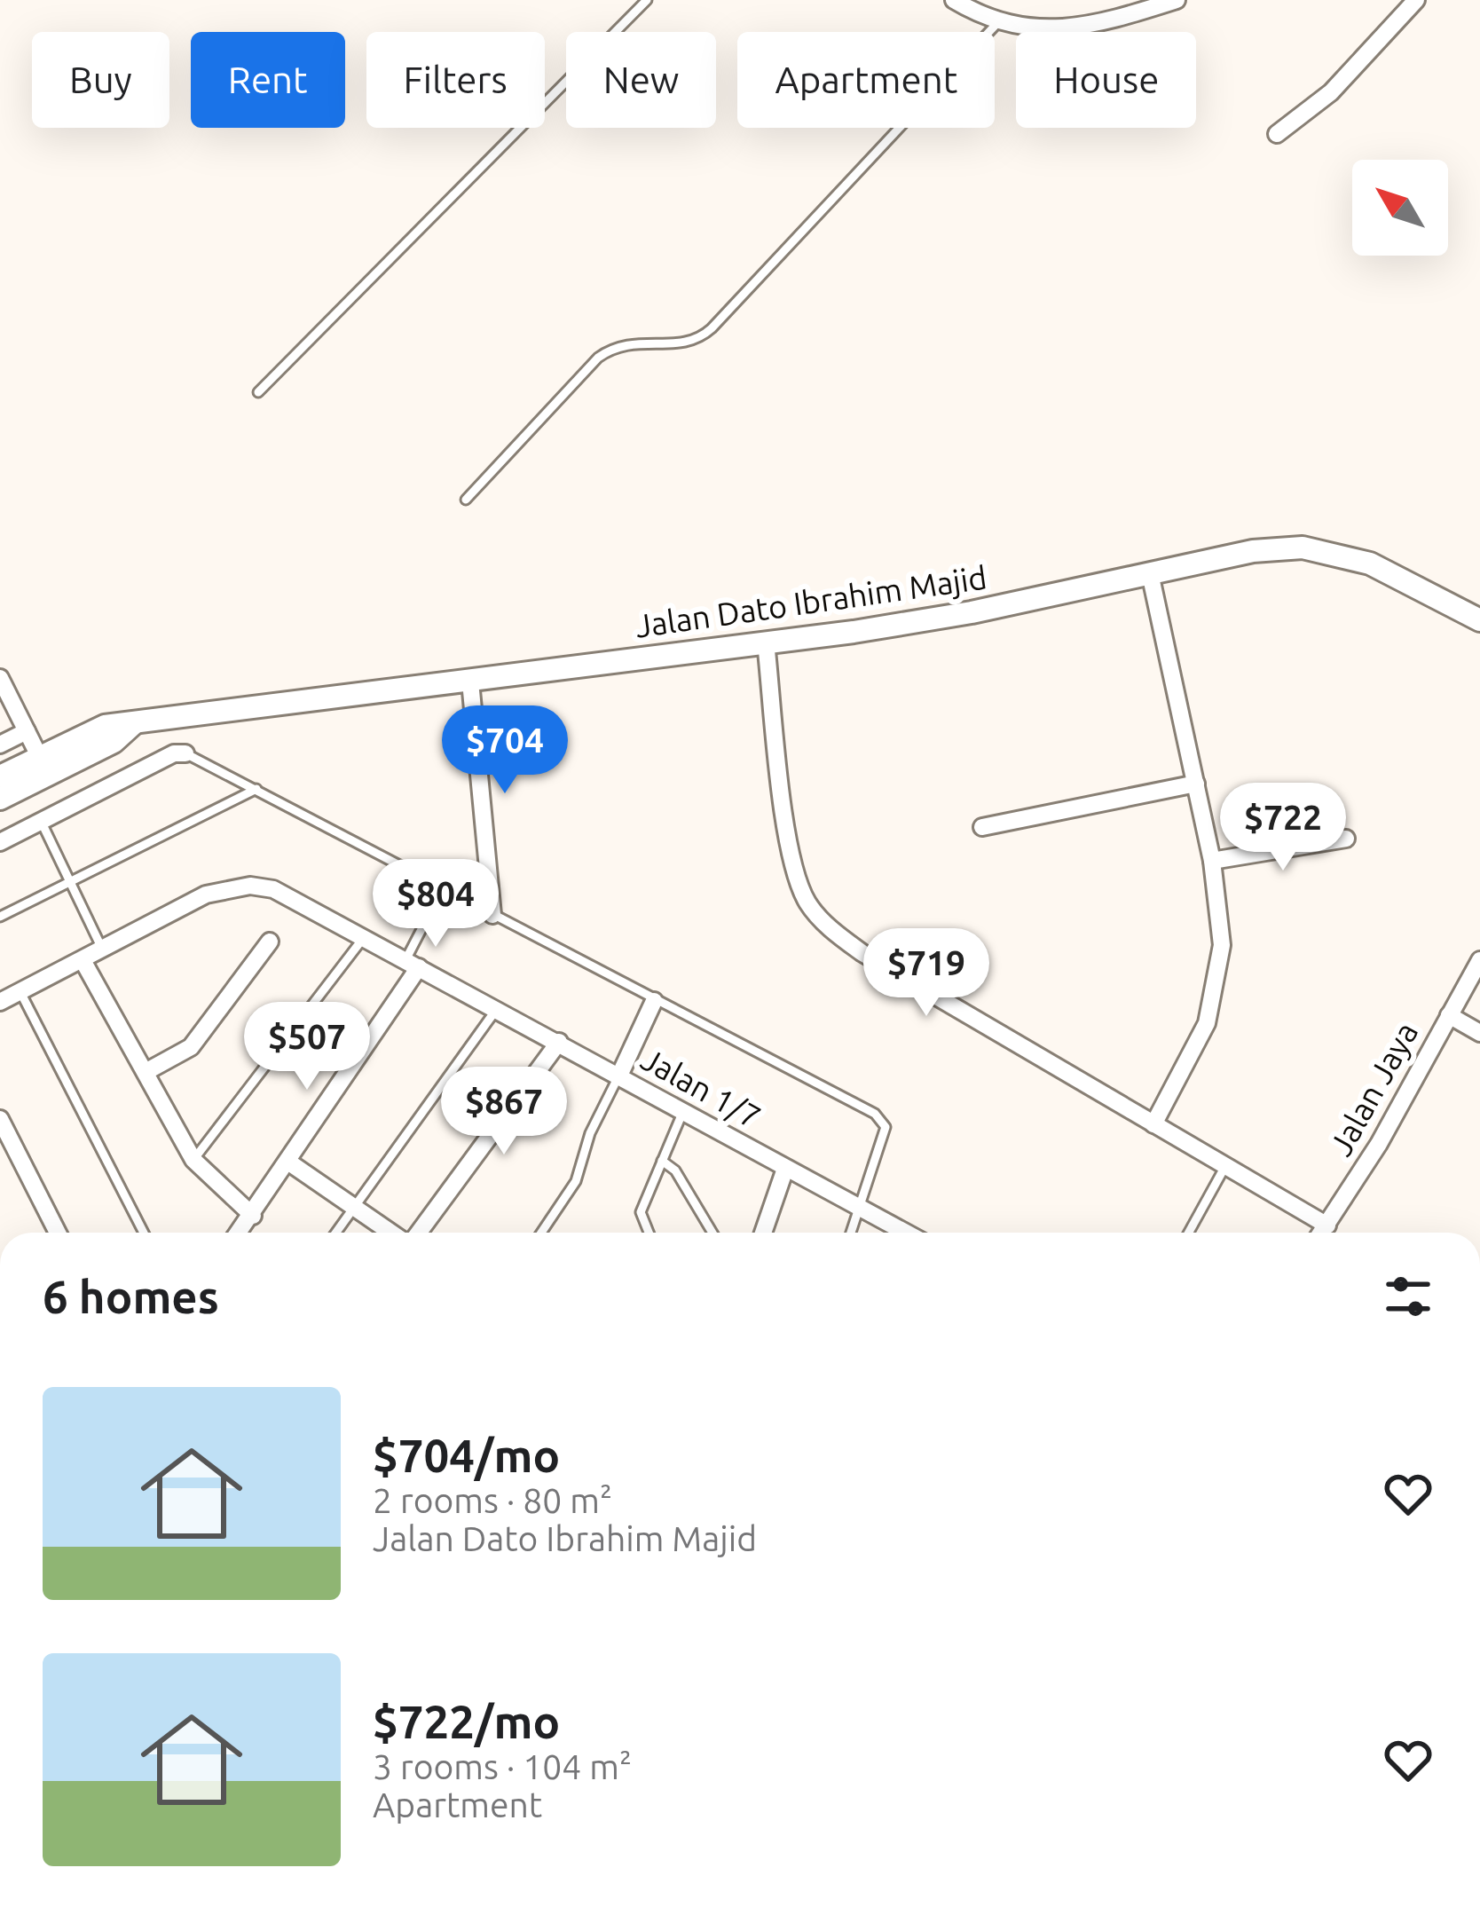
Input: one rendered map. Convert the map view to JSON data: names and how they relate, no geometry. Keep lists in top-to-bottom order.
{
  "streets": {
    "street": ["Jalan Dato Ibrahim Majid", "Jalan 1/7", "Jalan Jaya"]
  },
  "north": "top left",
  "page": {
    "chip": [
      "Buy",
      "Rent",
      "Filters",
      "New",
      "Apartment",
      "House"
    ],
    "price": [
      "$704",
      "$722",
      "$804",
      "$719",
      "$507",
      "$867"
    ],
    "heading": "6 homes",
    "list": [
      {
        "name": "$704/mo",
        "note": "2 rooms · 80 m² · Jalan Dato Ibrahim Majid"
      },
      {
        "name": "$722/mo",
        "note": "3 rooms · 104 m² · Apartment"
      }
    ]
  }
}
